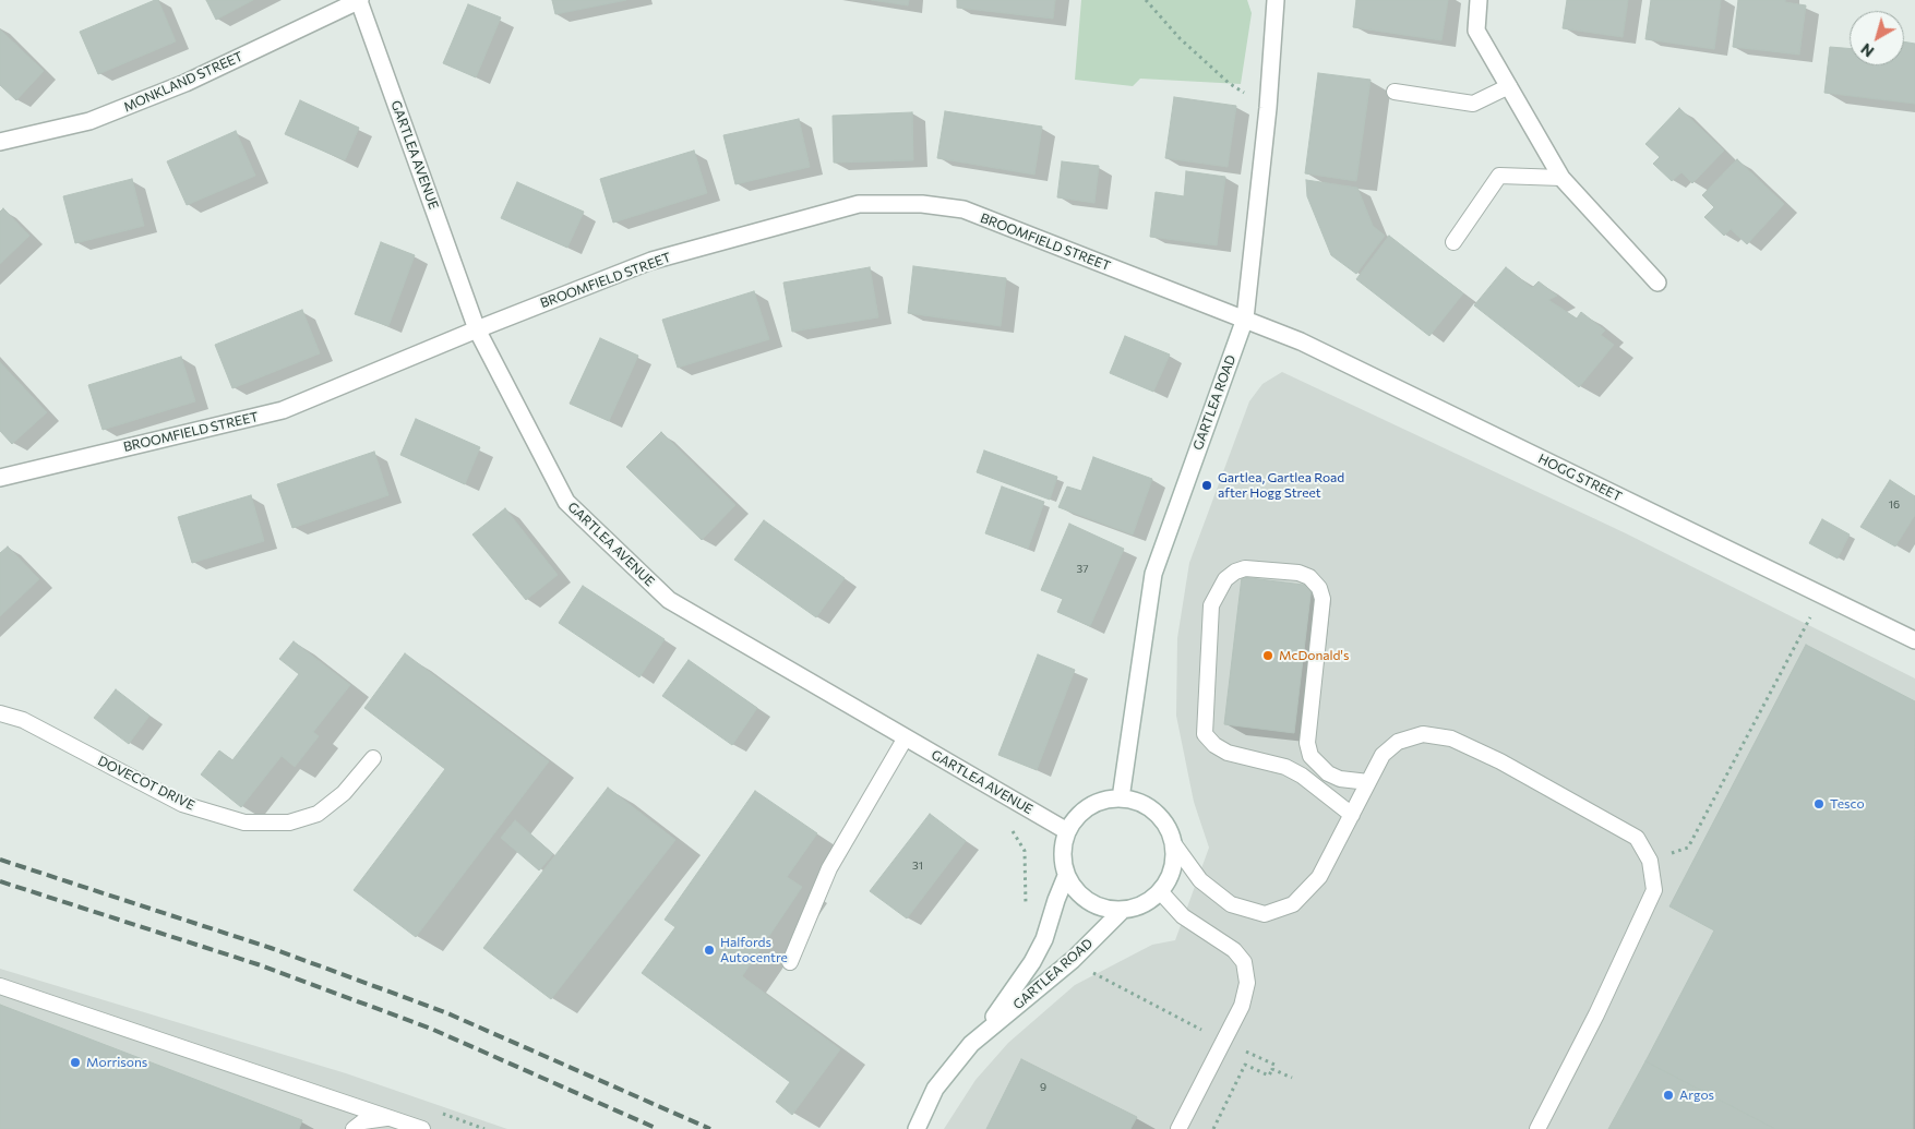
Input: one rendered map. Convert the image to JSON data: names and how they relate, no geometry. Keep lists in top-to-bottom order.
{
  "streets": {
    "street": [
      "MONKLAND STREET",
      "GARTLEA AVENUE",
      "BROOMFIELD STREET",
      "GARTLEA ROAD",
      "HOGG STREET"
    ],
    "lane": ["DOVECOT DRIVE"]
  },
  "crossings": [
    ["MONKLAND STREET", "GARTLEA AVENUE"],
    ["GARTLEA AVENUE", "BROOMFIELD STREET"],
    ["GARTLEA AVENUE", "GARTLEA ROAD"],
    ["BROOMFIELD STREET", "GARTLEA ROAD"],
    ["BROOMFIELD STREET", "HOGG STREET"],
    ["GARTLEA ROAD", "HOGG STREET"]
  ],
  "places": [
    "Gartlea, Gartlea Road after Hogg Street",
    "McDonald's",
    "Tesco",
    "Halfords Autocentre",
    "Morrisons",
    "Argos"
  ],
  "house_numbers": [
    "16",
    "37",
    "31",
    "9"
  ],
  "north": "bottom left"
}
